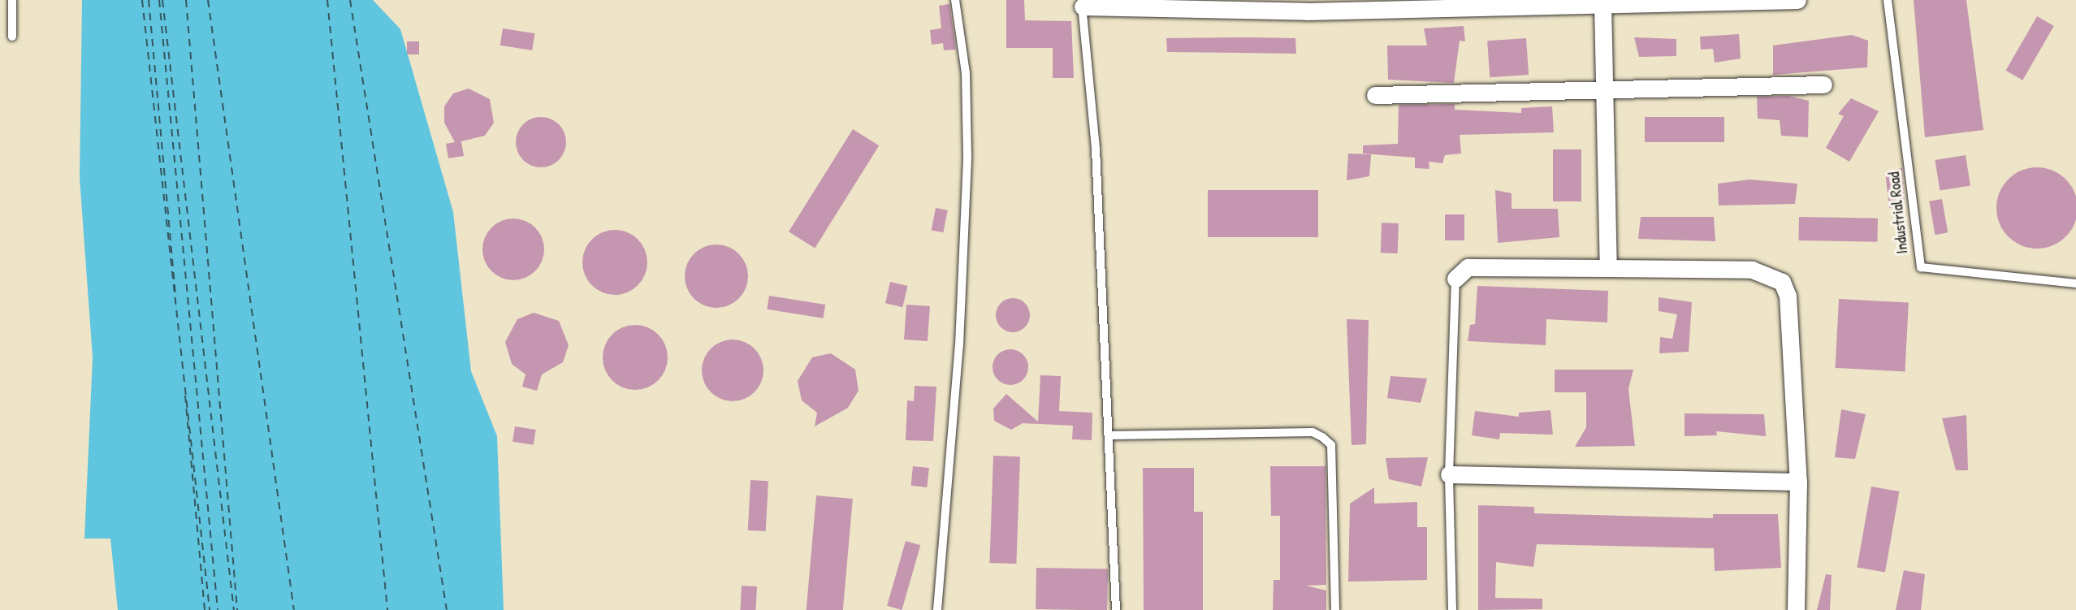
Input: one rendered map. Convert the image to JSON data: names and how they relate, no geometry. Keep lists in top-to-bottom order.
{
  "streets": {
    "lane": ["Industrial Road"]
  }
}
